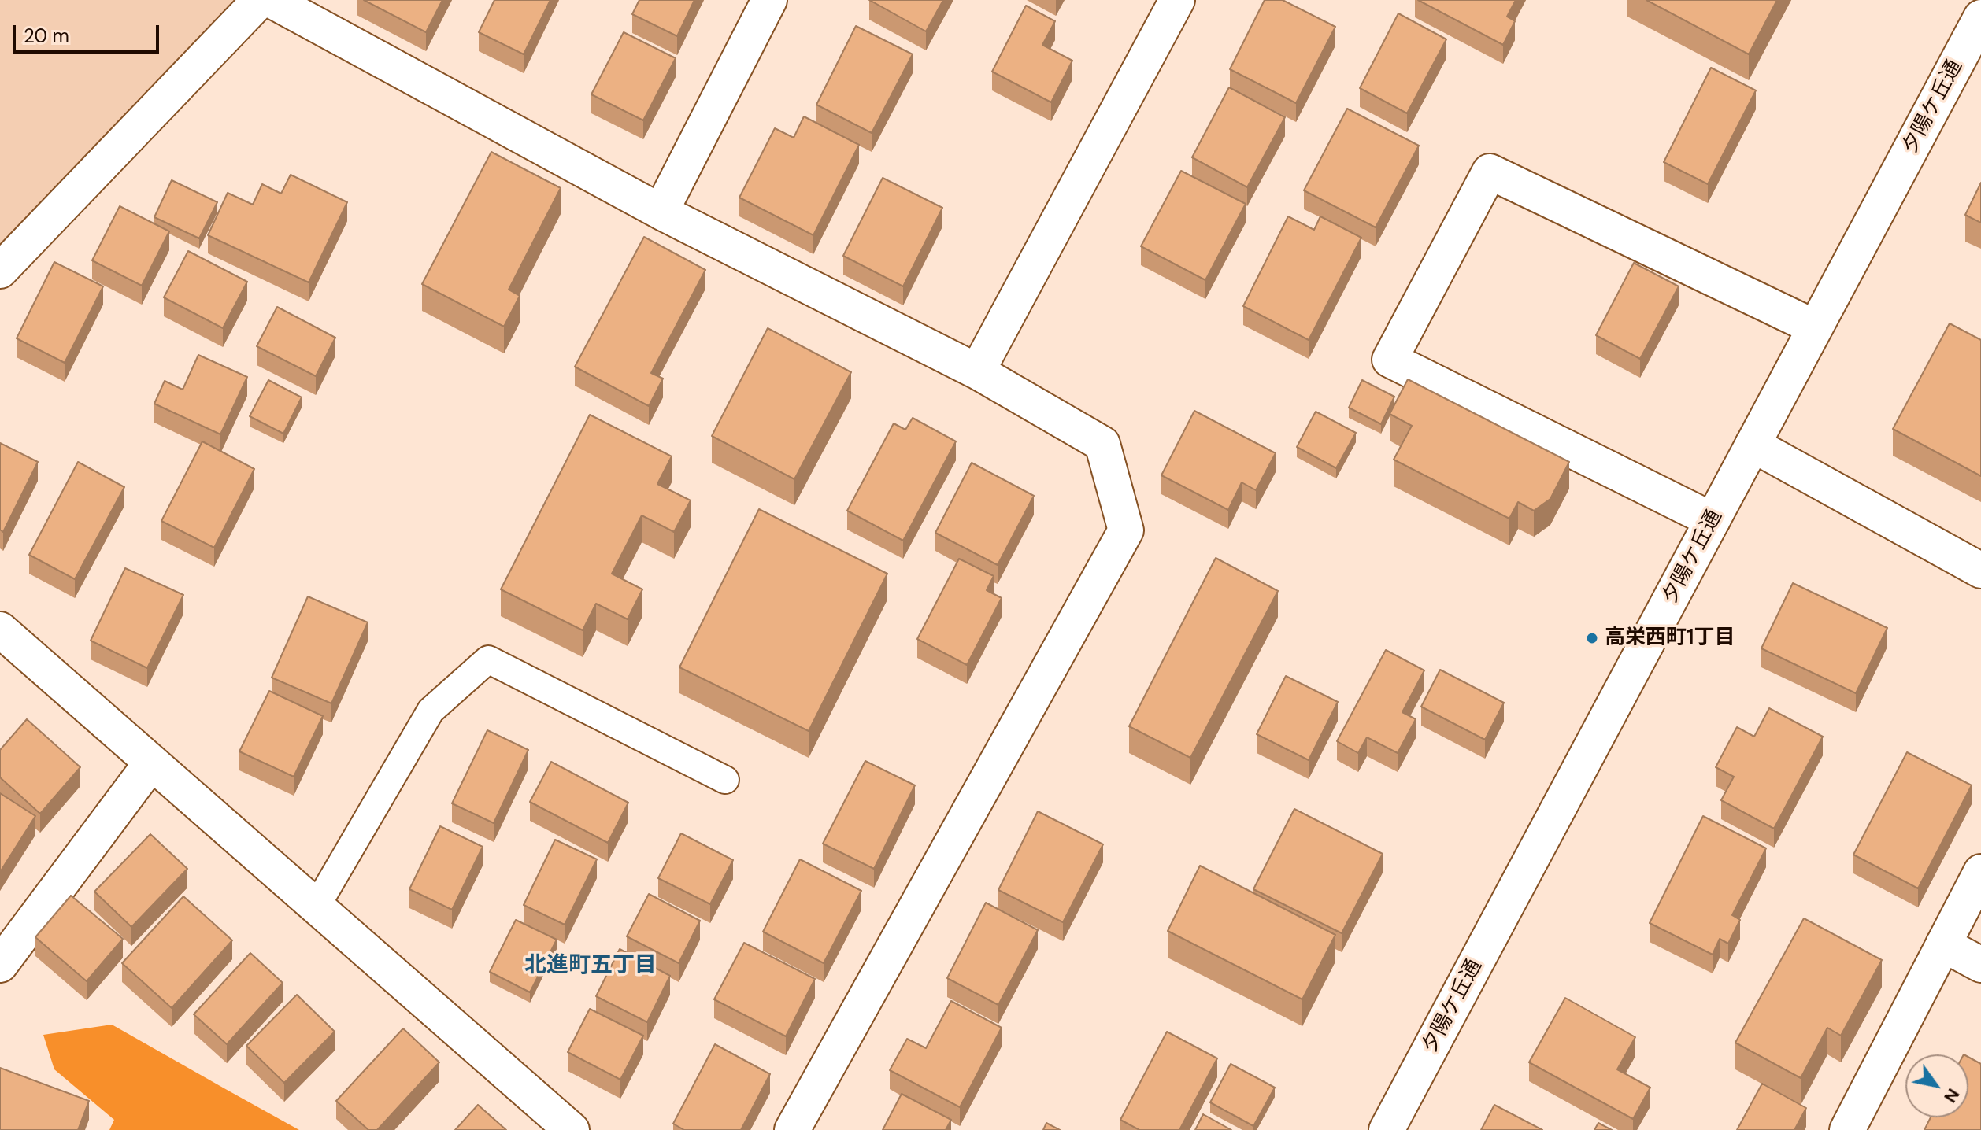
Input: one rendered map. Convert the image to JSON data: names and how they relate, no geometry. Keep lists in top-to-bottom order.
{
  "streets": {
    "street": ["夕陽ケ丘通"]
  },
  "districts": ["北進町五丁目"],
  "places": ["高栄西町1丁目"],
  "scale_bar": "20 m",
  "north": "bottom right"
}
